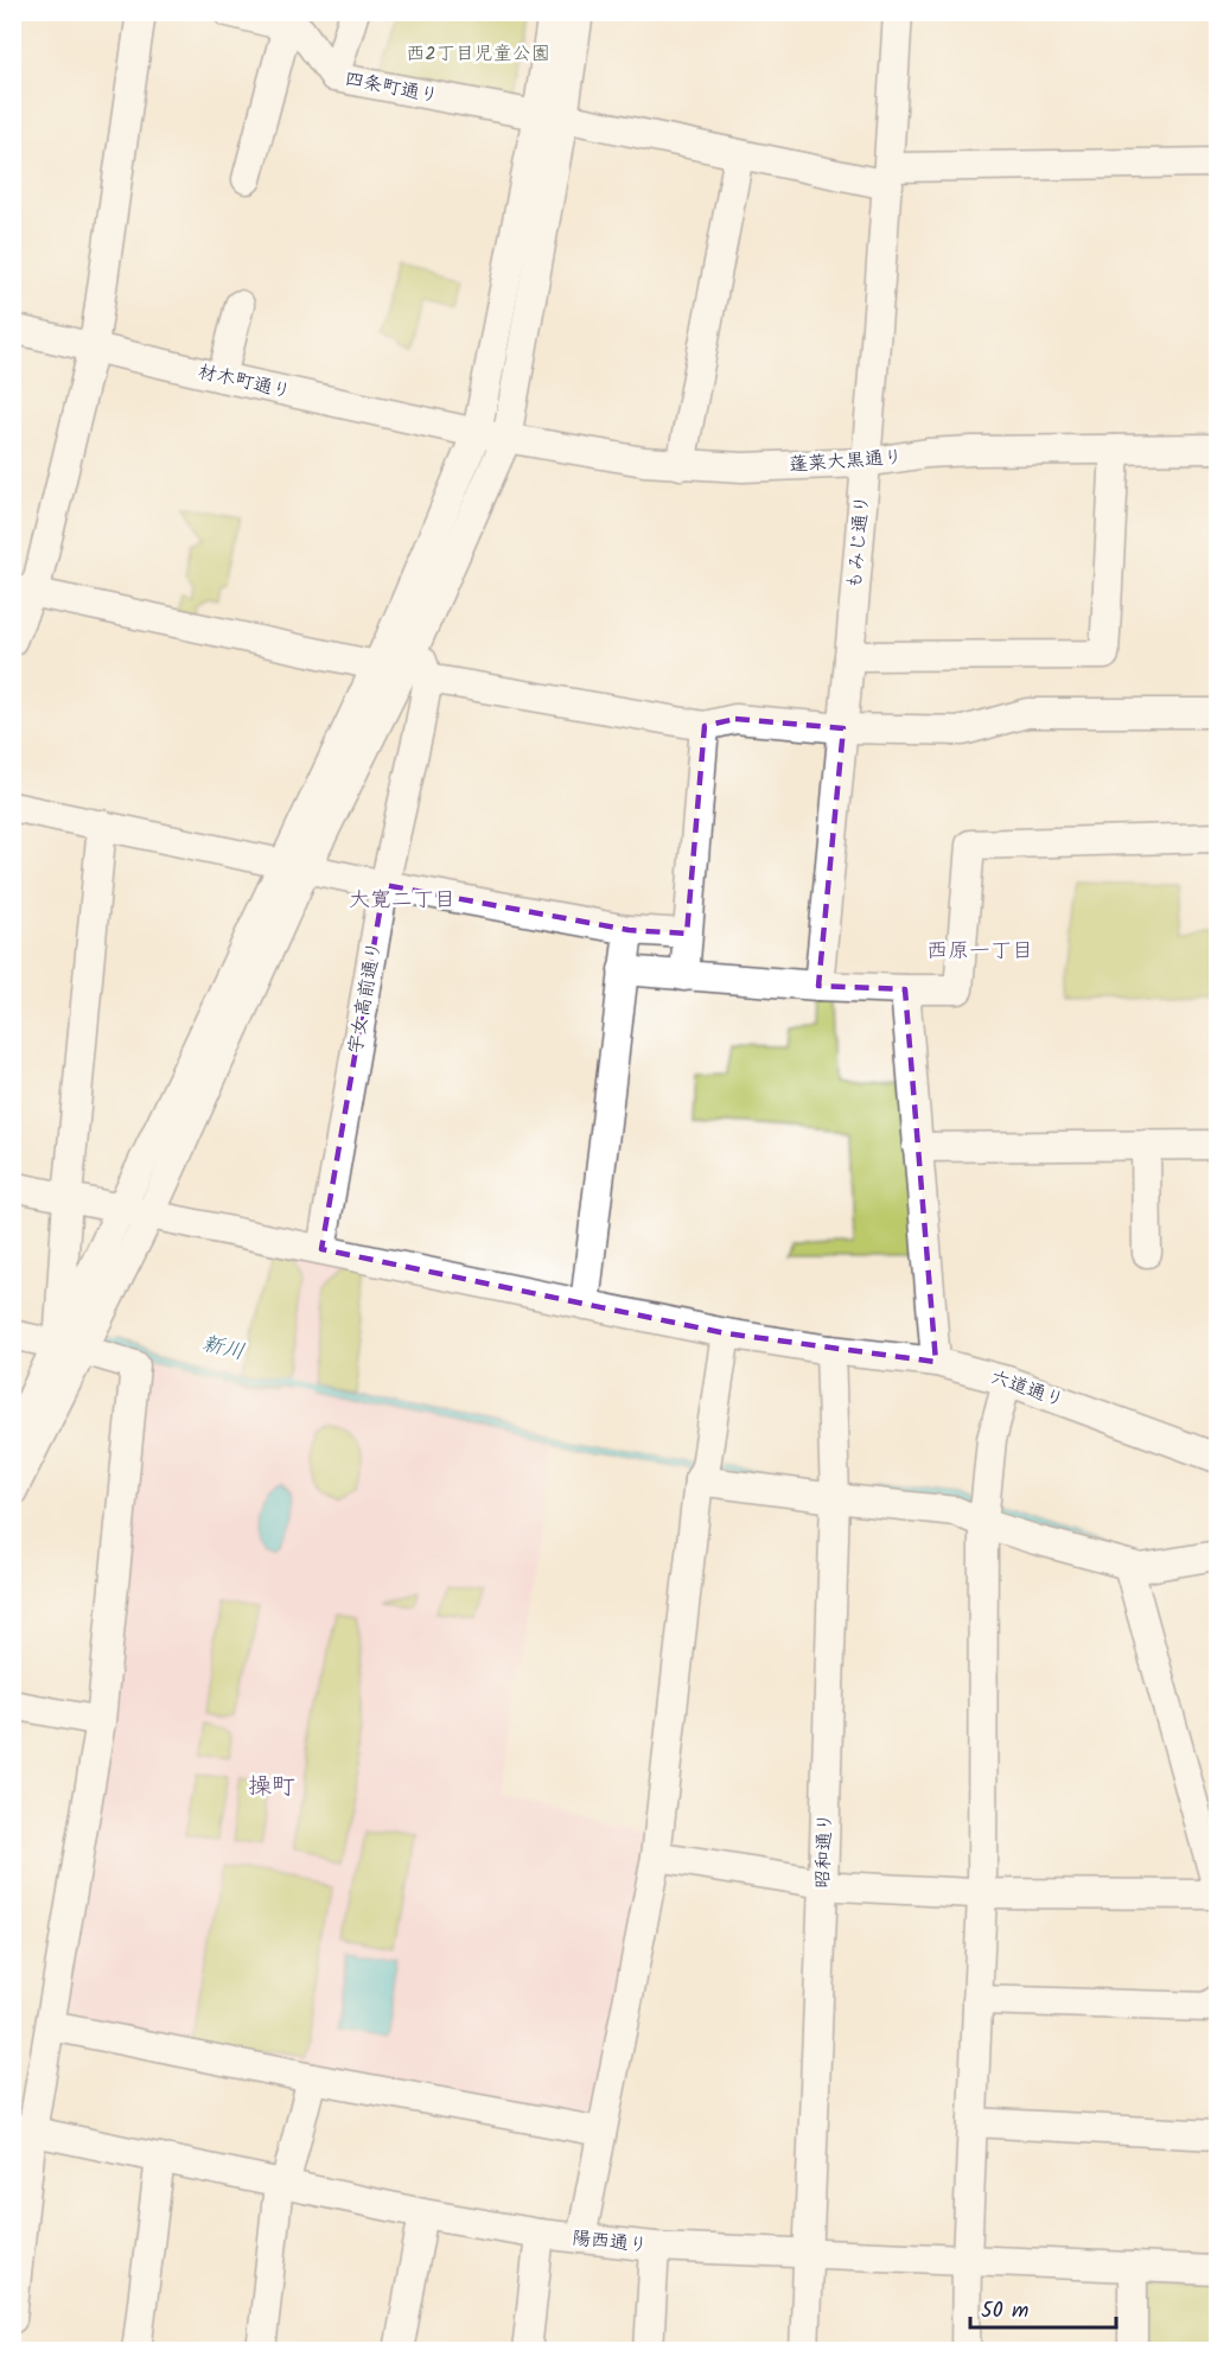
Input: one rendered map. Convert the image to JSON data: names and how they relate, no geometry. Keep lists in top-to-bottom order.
{
  "streets": {
    "street": [
      "四条町通り",
      "材木町通り",
      "蓬莱大黒通り",
      "もみじ通り",
      "宇女高前通り",
      "六道通り",
      "昭和通り",
      "陽西通り"
    ]
  },
  "crossings": [
    ["四条町通り", "もみじ通り"],
    ["材木町通り", "蓬莱大黒通り"],
    ["蓬莱大黒通り", "もみじ通り"],
    ["宇女高前通り", "六道通り"],
    ["六道通り", "昭和通り"],
    ["昭和通り", "陽西通り"]
  ],
  "districts": ["大寛二丁目", "西原一丁目", "操町"],
  "water": ["新川"],
  "parks": ["西2丁目児童公園"],
  "scale_bar": "50 m"
}
